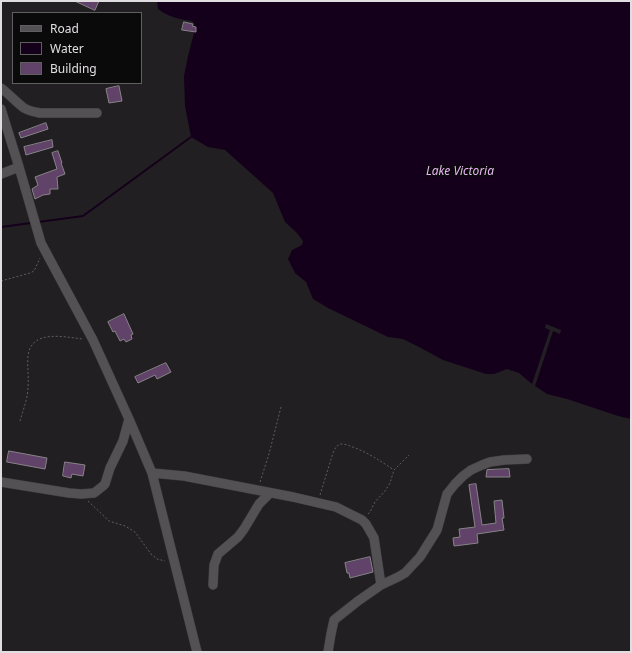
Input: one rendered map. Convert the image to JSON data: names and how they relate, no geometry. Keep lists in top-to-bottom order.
{
  "water": ["Lake Victoria"],
  "legend": ["Road", "Water", "Building"]
}
